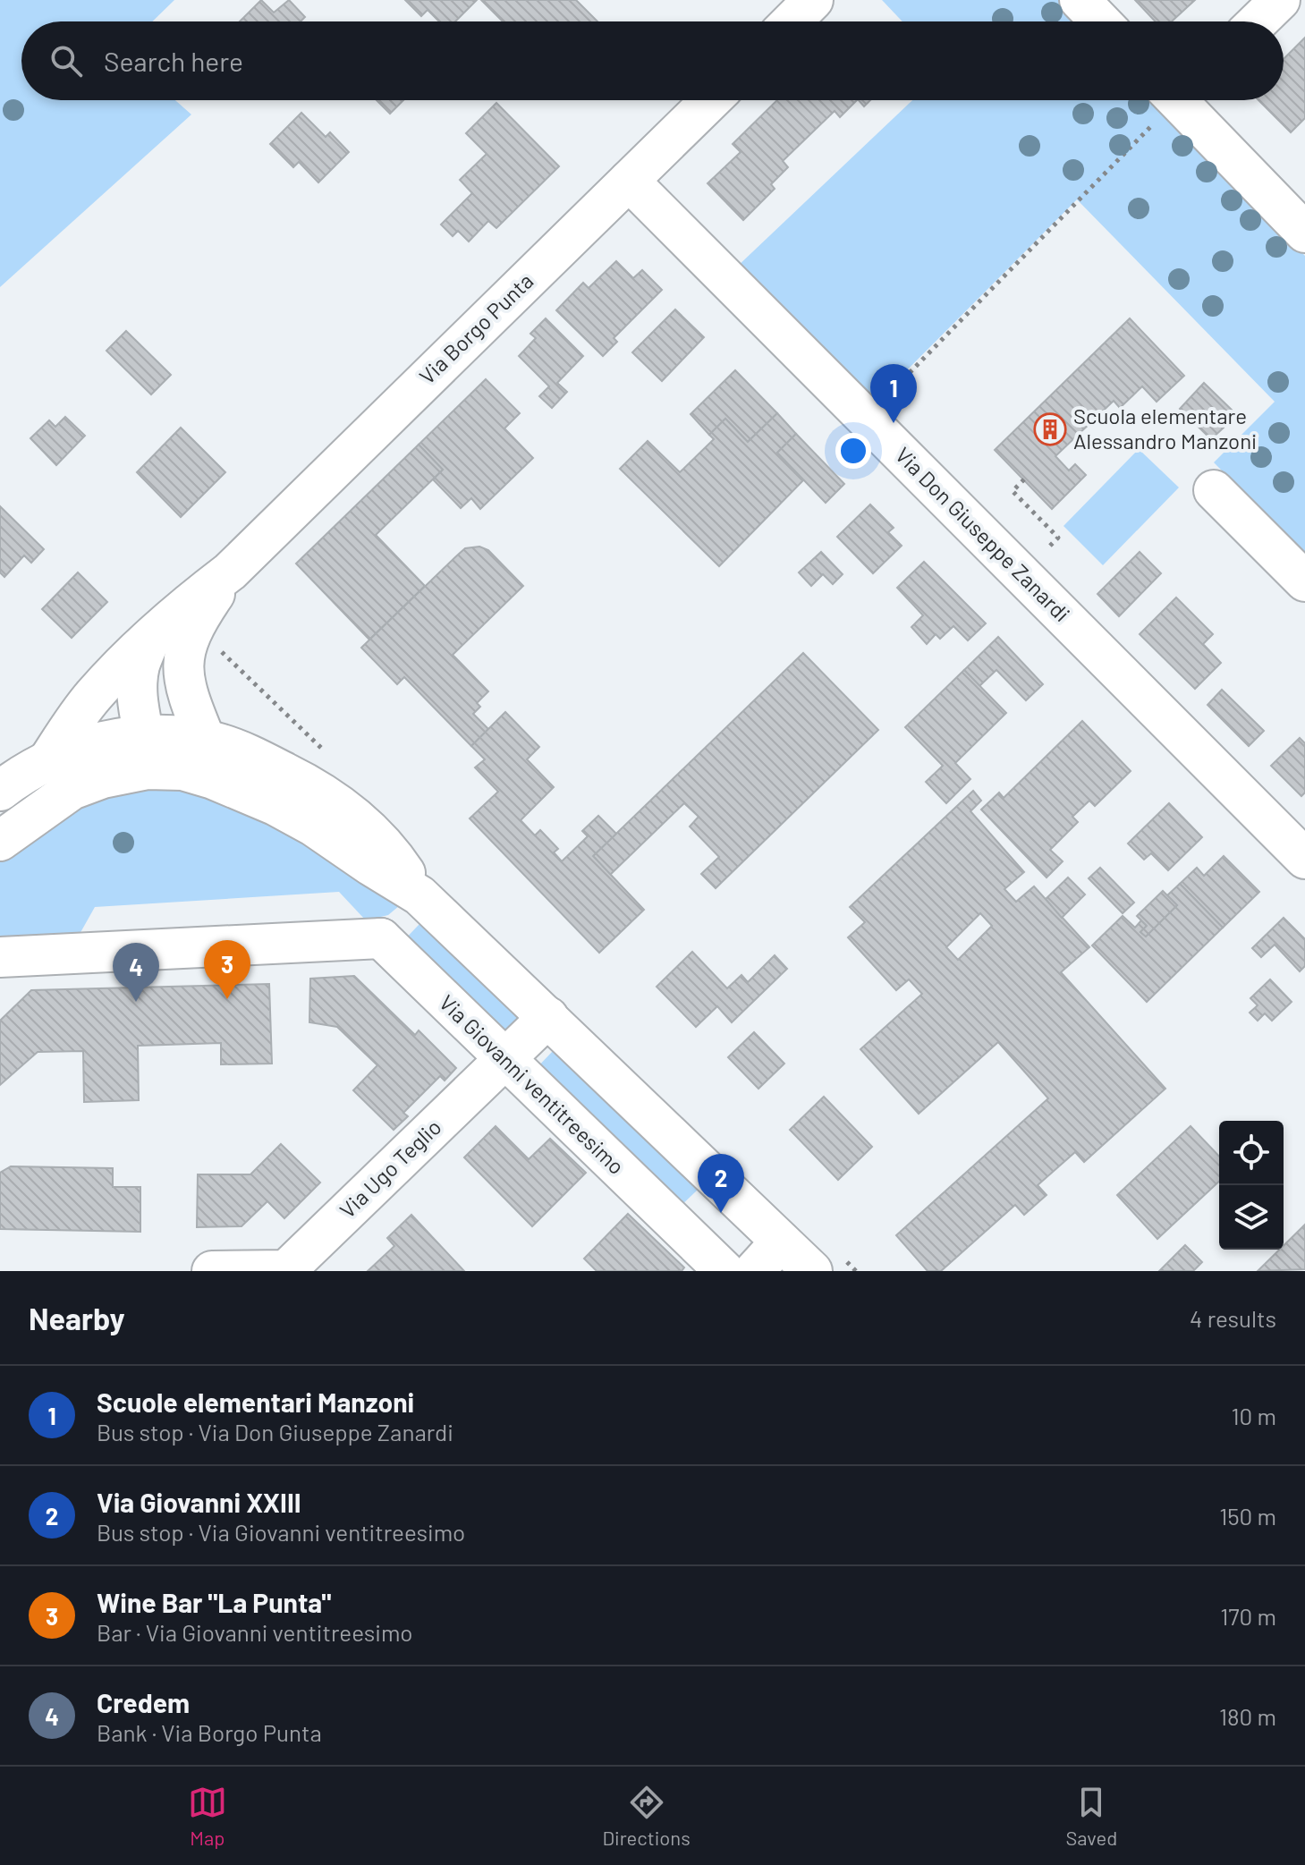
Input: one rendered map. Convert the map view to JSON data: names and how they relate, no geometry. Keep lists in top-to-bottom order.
{
  "streets": {
    "street": [
      "Via Borgo Punta",
      "Via Don Giuseppe Zanardi",
      "Via Giovanni ventitreesimo",
      "Via Ugo Teglio"
    ]
  },
  "crossings": [
    ["Via Borgo Punta", "Via Don Giuseppe Zanardi"],
    ["Via Giovanni ventitreesimo", "Via Ugo Teglio"]
  ],
  "places": {
    "building": ["Scuola elementare Alessandro Manzoni"]
  },
  "page": {
    "search": "Search here",
    "pins": [
      "1",
      "3",
      "4",
      "2"
    ],
    "heading": ["Nearby", "4 results"],
    "list": [
      {
        "mark": "1",
        "name": "Scuole elementari Manzoni",
        "note": "Bus stop · Via Don Giuseppe Zanardi",
        "value": "10 m"
      },
      {
        "mark": "2",
        "name": "Via Giovanni XXIII",
        "note": "Bus stop · Via Giovanni ventitreesimo",
        "value": "150 m"
      },
      {
        "mark": "3",
        "name": "Wine Bar \"La Punta\"",
        "note": "Bar · Via Giovanni ventitreesimo",
        "value": "170 m"
      },
      {
        "mark": "4",
        "name": "Credem",
        "note": "Bank · Via Borgo Punta",
        "value": "180 m"
      }
    ],
    "nav": ["Map", "Directions", "Saved"]
  }
}
